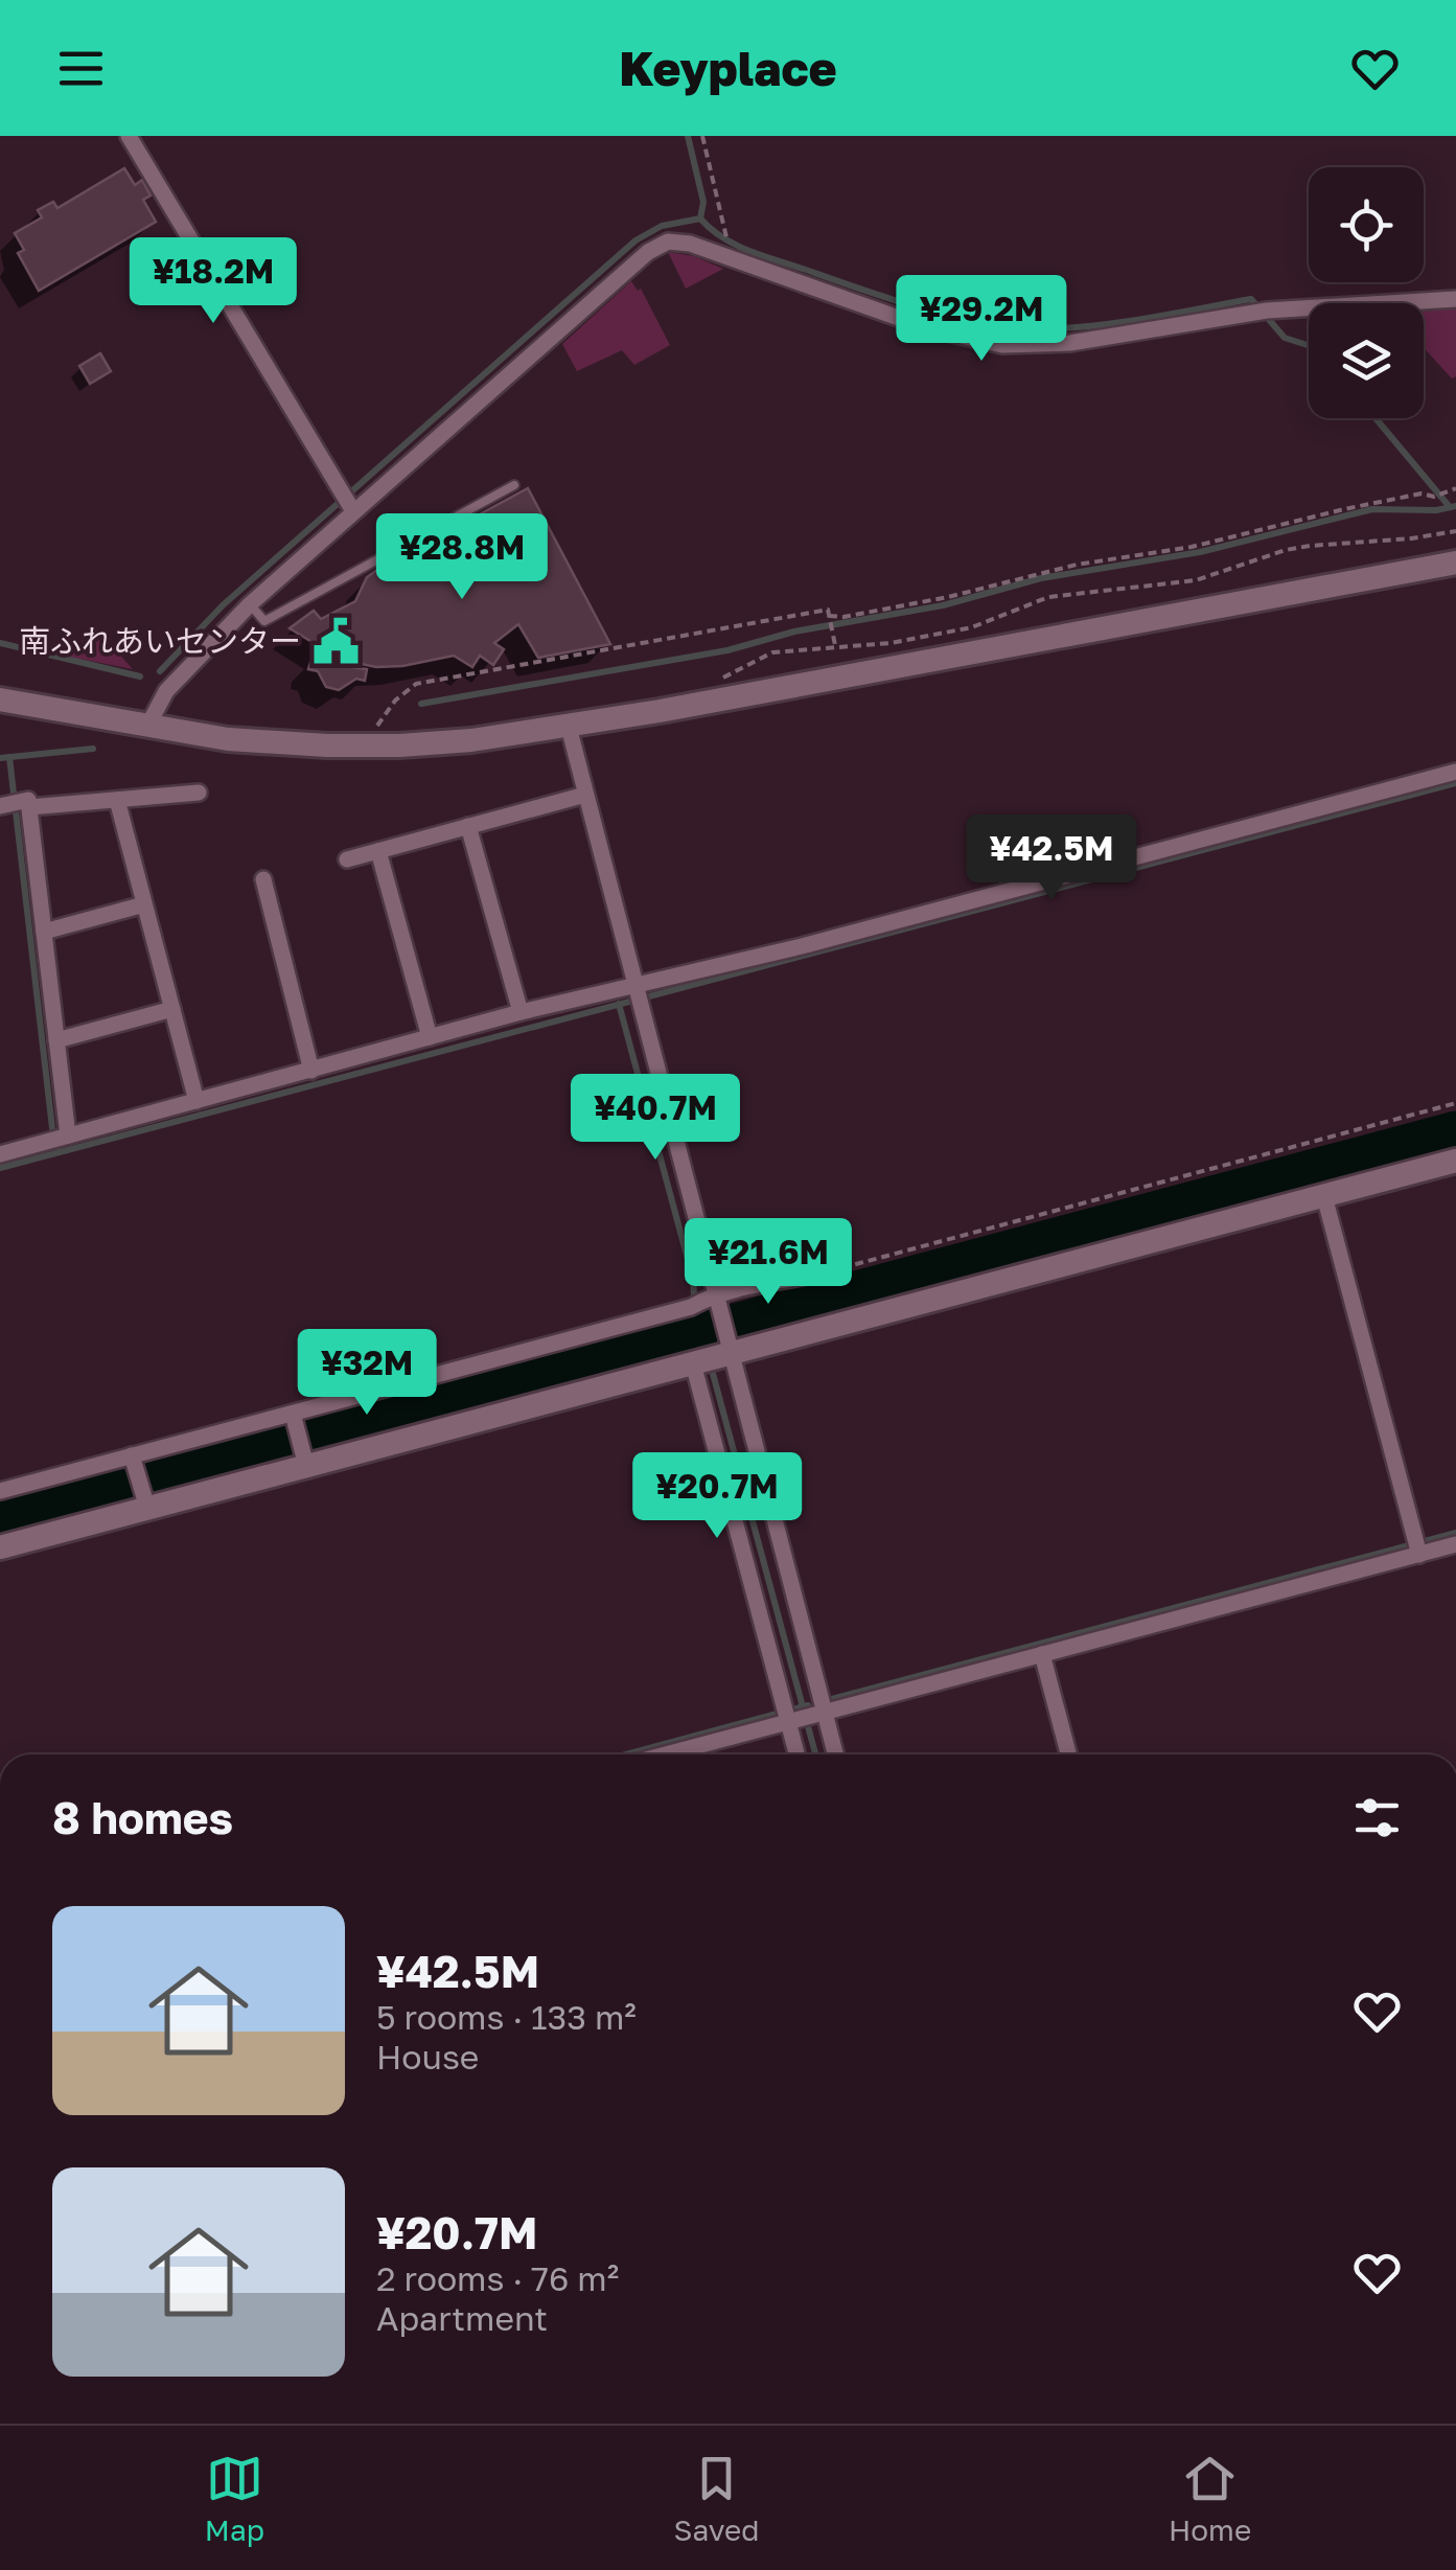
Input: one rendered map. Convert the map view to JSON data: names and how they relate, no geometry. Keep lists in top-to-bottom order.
{
  "places": {
    "public building": ["南ふれあいセンター"]
  },
  "page": {
    "header": "Keyplace",
    "price": [
      "¥18.2M",
      "¥29.2M",
      "¥28.8M",
      "¥42.5M",
      "¥40.7M",
      "¥21.6M",
      "¥32M",
      "¥20.7M"
    ],
    "heading": "8 homes",
    "list": [
      {
        "name": "¥42.5M",
        "note": "5 rooms · 133 m² · House"
      },
      {
        "name": "¥20.7M",
        "note": "2 rooms · 76 m² · Apartment"
      }
    ],
    "tabs": ["Map", "Saved", "Home"]
  }
}
